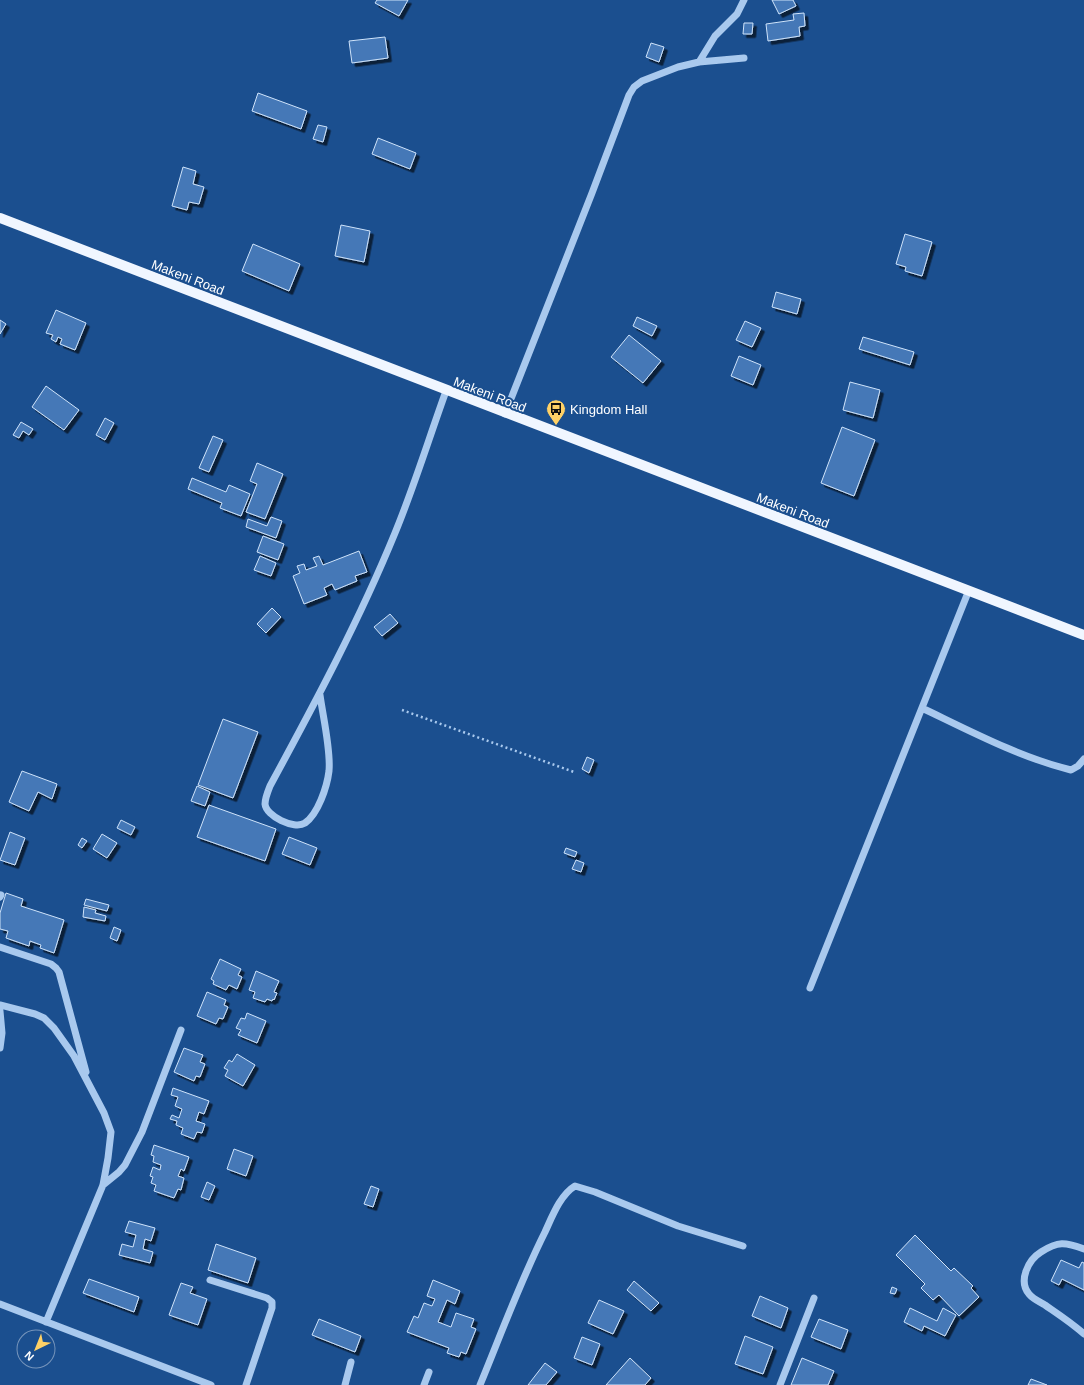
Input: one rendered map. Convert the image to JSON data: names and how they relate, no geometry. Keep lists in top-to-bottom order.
{
  "streets": {
    "main road": ["Makeni Road"]
  },
  "places": {
    "bus stop": ["Kingdom Hall"]
  },
  "north": "bottom left"
}
